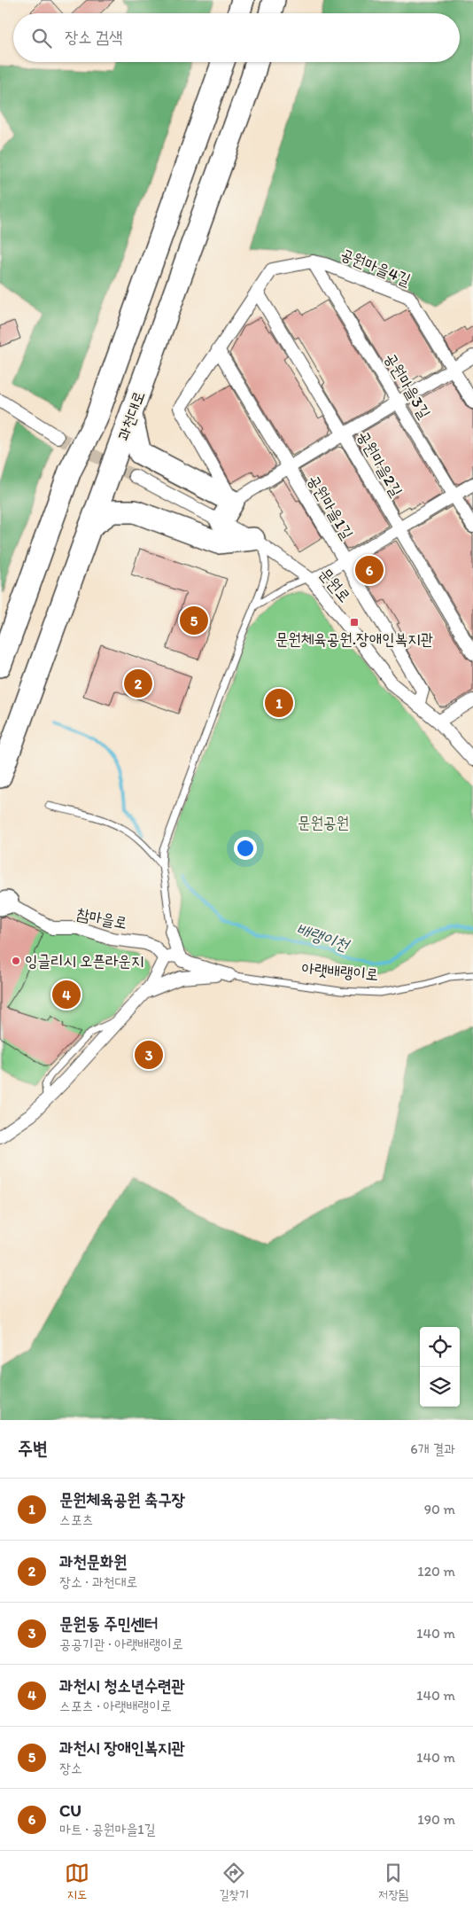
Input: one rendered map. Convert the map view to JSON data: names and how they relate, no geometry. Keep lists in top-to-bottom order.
{
  "streets": {
    "highway": ["과천대로"],
    "street": [
      "공원마을4길",
      "공원마을3길",
      "공원마을2길",
      "공원마을1길",
      "문원로",
      "참마을로"
    ],
    "lane": ["아랫배랭이로"]
  },
  "crossings": [
    ["공원마을4길", "공원마을3길"],
    ["공원마을1길", "문원로"]
  ],
  "water": ["배랭이천"],
  "parks": ["문원공원"],
  "places": {
    "transit": ["문원체육공원.장애인복지관"],
    "other": ["잉글리시 오픈라운지"]
  },
  "page": {
    "search": "장소 검색",
    "pins": [
      "6",
      "5",
      "2",
      "1",
      "4",
      "3"
    ],
    "heading": ["주변", "6개 결과"],
    "list": [
      {
        "mark": "1",
        "name": "문원체육공원 축구장",
        "note": "스포츠",
        "value": "90 m"
      },
      {
        "mark": "2",
        "name": "과천문화원",
        "note": "장소 · 과천대로",
        "value": "120 m"
      },
      {
        "mark": "3",
        "name": "문원동 주민센터",
        "note": "공공기관 · 아랫배랭이로",
        "value": "140 m"
      },
      {
        "mark": "4",
        "name": "과천시 청소년수련관",
        "note": "스포츠 · 아랫배랭이로",
        "value": "140 m"
      },
      {
        "mark": "5",
        "name": "과천시 장애인복지관",
        "note": "장소",
        "value": "140 m"
      },
      {
        "mark": "6",
        "name": "CU",
        "note": "마트 · 공원마을1길",
        "value": "190 m"
      }
    ],
    "nav": ["지도", "길찾기", "저장됨"]
  }
}
